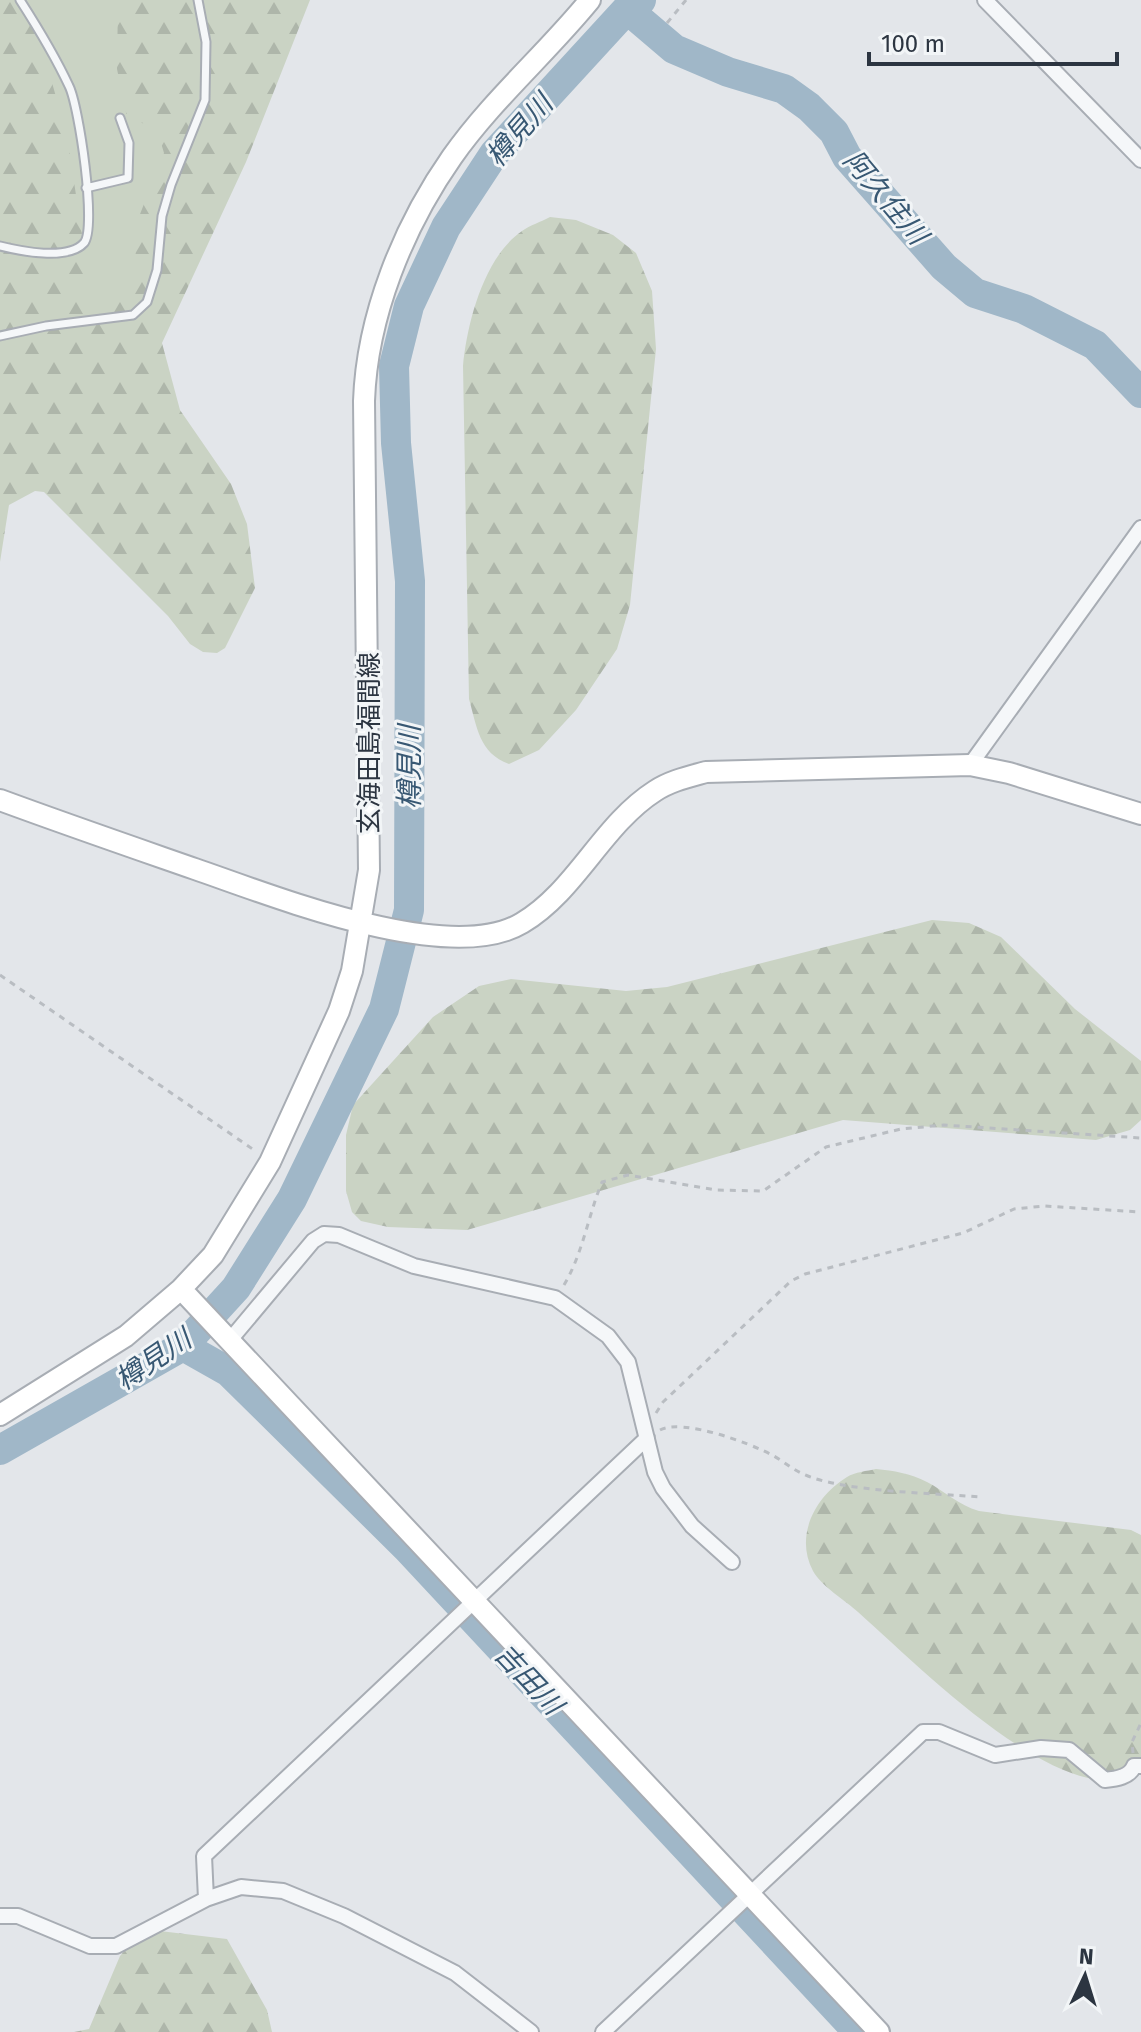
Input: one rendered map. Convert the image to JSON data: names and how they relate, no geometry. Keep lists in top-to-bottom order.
{
  "streets": {
    "street": ["玄海田島福間線"]
  },
  "water": ["樽見川", "阿久住川", "吉田川"],
  "scale_bar": "100 m",
  "north": "top"
}
